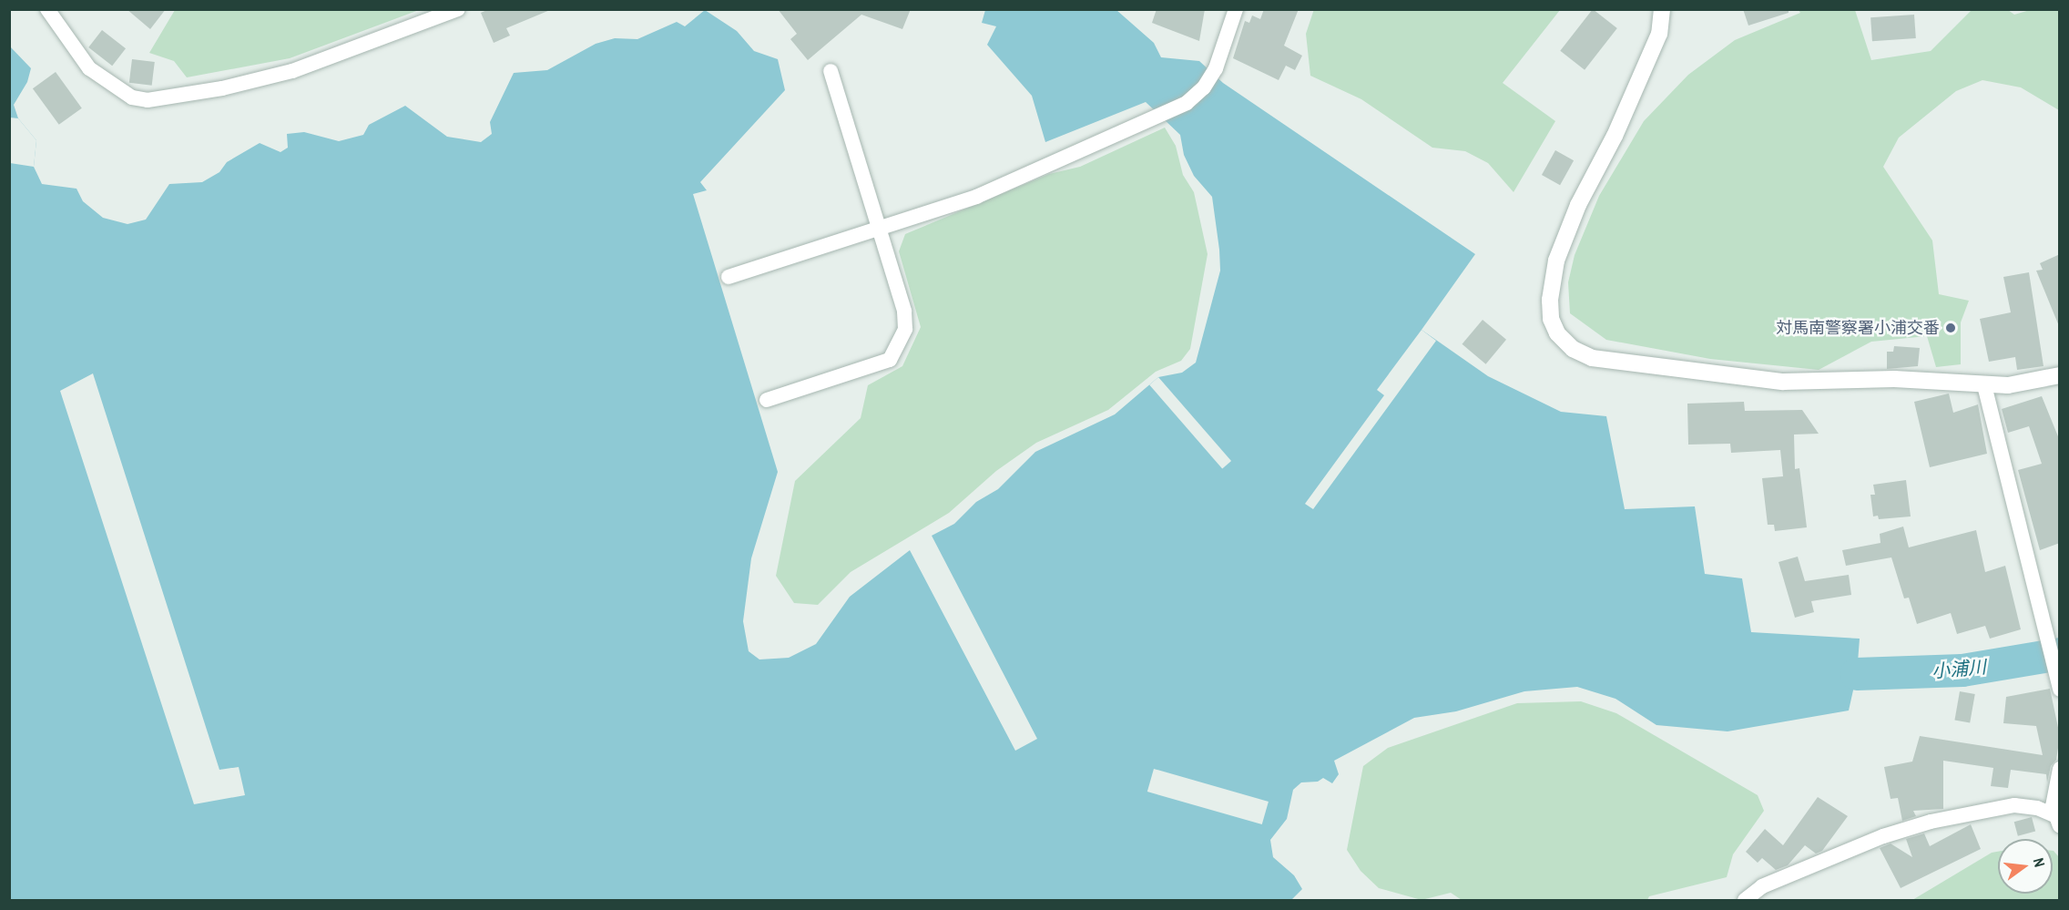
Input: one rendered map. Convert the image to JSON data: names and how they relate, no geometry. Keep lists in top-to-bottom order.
{
  "water": ["小浦川"],
  "places": ["対馬南警察署小浦交番"],
  "north": "right"
}
